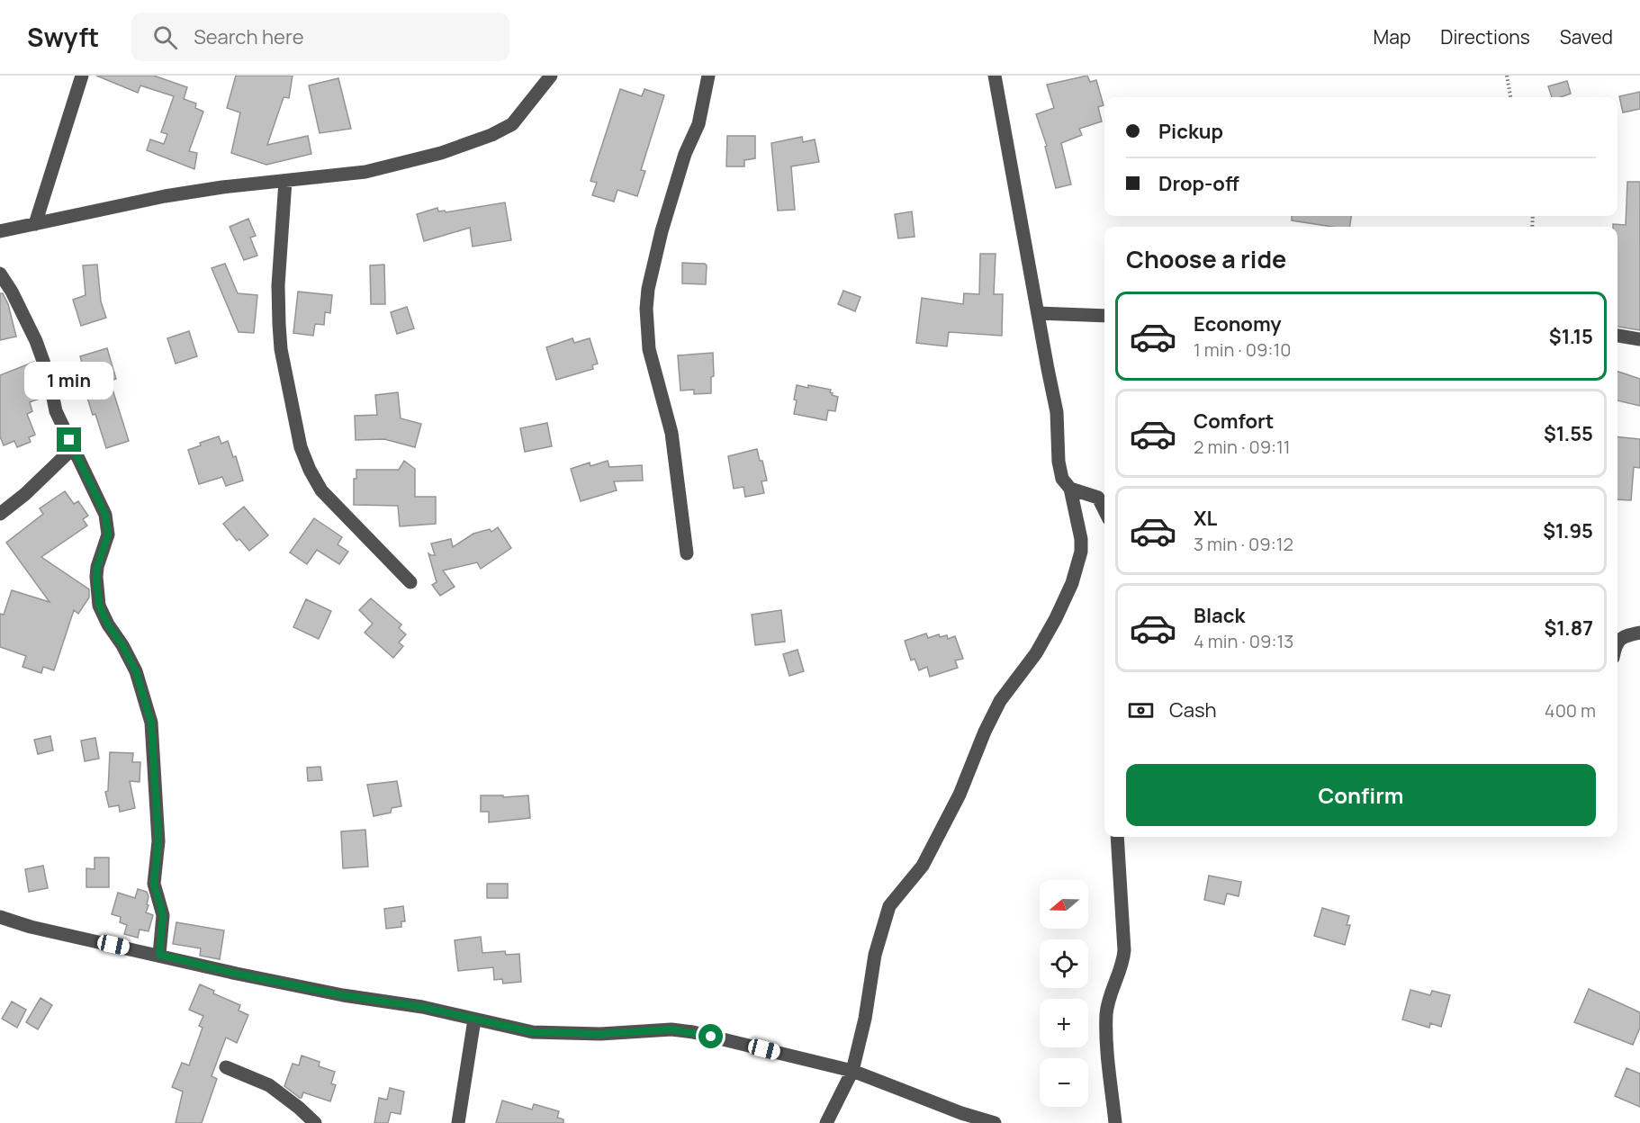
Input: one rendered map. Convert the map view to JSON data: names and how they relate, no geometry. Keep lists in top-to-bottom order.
{
  "north": "left",
  "page": {
    "header": "Swyft",
    "search": "Search here",
    "nav": ["Map", "Directions", "Saved"],
    "banner": ["Pickup", "Drop-off"],
    "heading": "Choose a ride",
    "list": [
      {
        "name": "Economy",
        "note": "1 min · 09:10",
        "value": "$1.15"
      },
      {
        "name": "Comfort",
        "note": "2 min · 09:11",
        "value": "$1.55"
      },
      {
        "name": "XL",
        "note": "3 min · 09:12",
        "value": "$1.95"
      },
      {
        "name": "Black",
        "note": "4 min · 09:13",
        "value": "$1.87"
      }
    ],
    "bubble": "1 min",
    "pay": ["Cash", "400 m"],
    "buttons": "Confirm",
    "map_buttons": ["+", "−"]
  }
}
